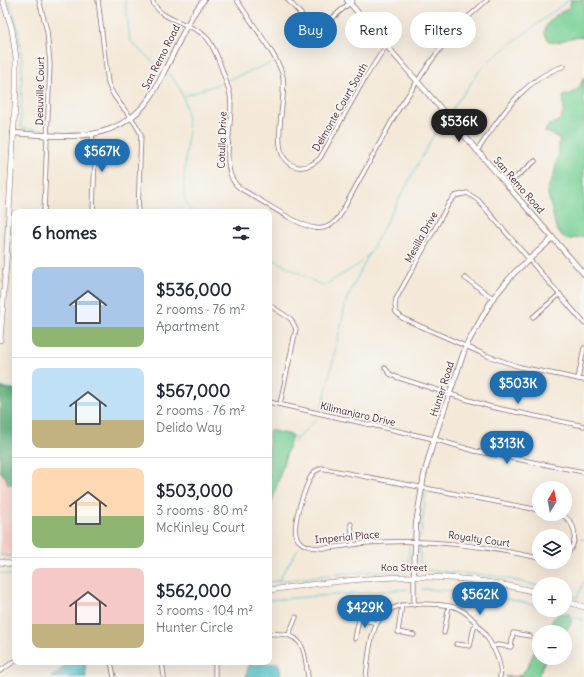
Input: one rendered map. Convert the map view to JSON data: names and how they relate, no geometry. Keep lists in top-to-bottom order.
{
  "streets": {
    "main road": ["Koa Street"],
    "street": [
      "San Remo Road",
      "Deauville Court",
      "Delmonte Court South",
      "Cotulla Drive",
      "Mesilla Drive",
      "Hunter Road",
      "Kilimanjaro Drive",
      "Imperial Place",
      "Royalty Court"
    ]
  },
  "crossings": [
    ["San Remo Road", "Deauville Court"],
    ["San Remo Road", "Cotulla Drive"],
    ["San Remo Road", "Hunter Road"],
    ["Mesilla Drive", "Hunter Road"],
    ["Hunter Road", "Kilimanjaro Drive"],
    ["Hunter Road", "Imperial Place"],
    ["Hunter Road", "Royalty Court"],
    ["Hunter Road", "Koa Street"],
    ["Imperial Place", "Royalty Court"]
  ],
  "north": "top",
  "page": {
    "chip": ["Buy", "Rent", "Filters"],
    "price": [
      "$536K",
      "$567K",
      "$503K",
      "$313K",
      "$562K",
      "$429K"
    ],
    "heading": "6 homes",
    "list": [
      {
        "name": "$536,000",
        "note": "2 rooms · 76 m² · Apartment"
      },
      {
        "name": "$567,000",
        "note": "2 rooms · 76 m² · Delido Way"
      },
      {
        "name": "$503,000",
        "note": "3 rooms · 80 m² · McKinley Court"
      },
      {
        "name": "$562,000",
        "note": "3 rooms · 104 m² · Hunter Circle"
      }
    ],
    "map_buttons": ["+", "−"]
  }
}
